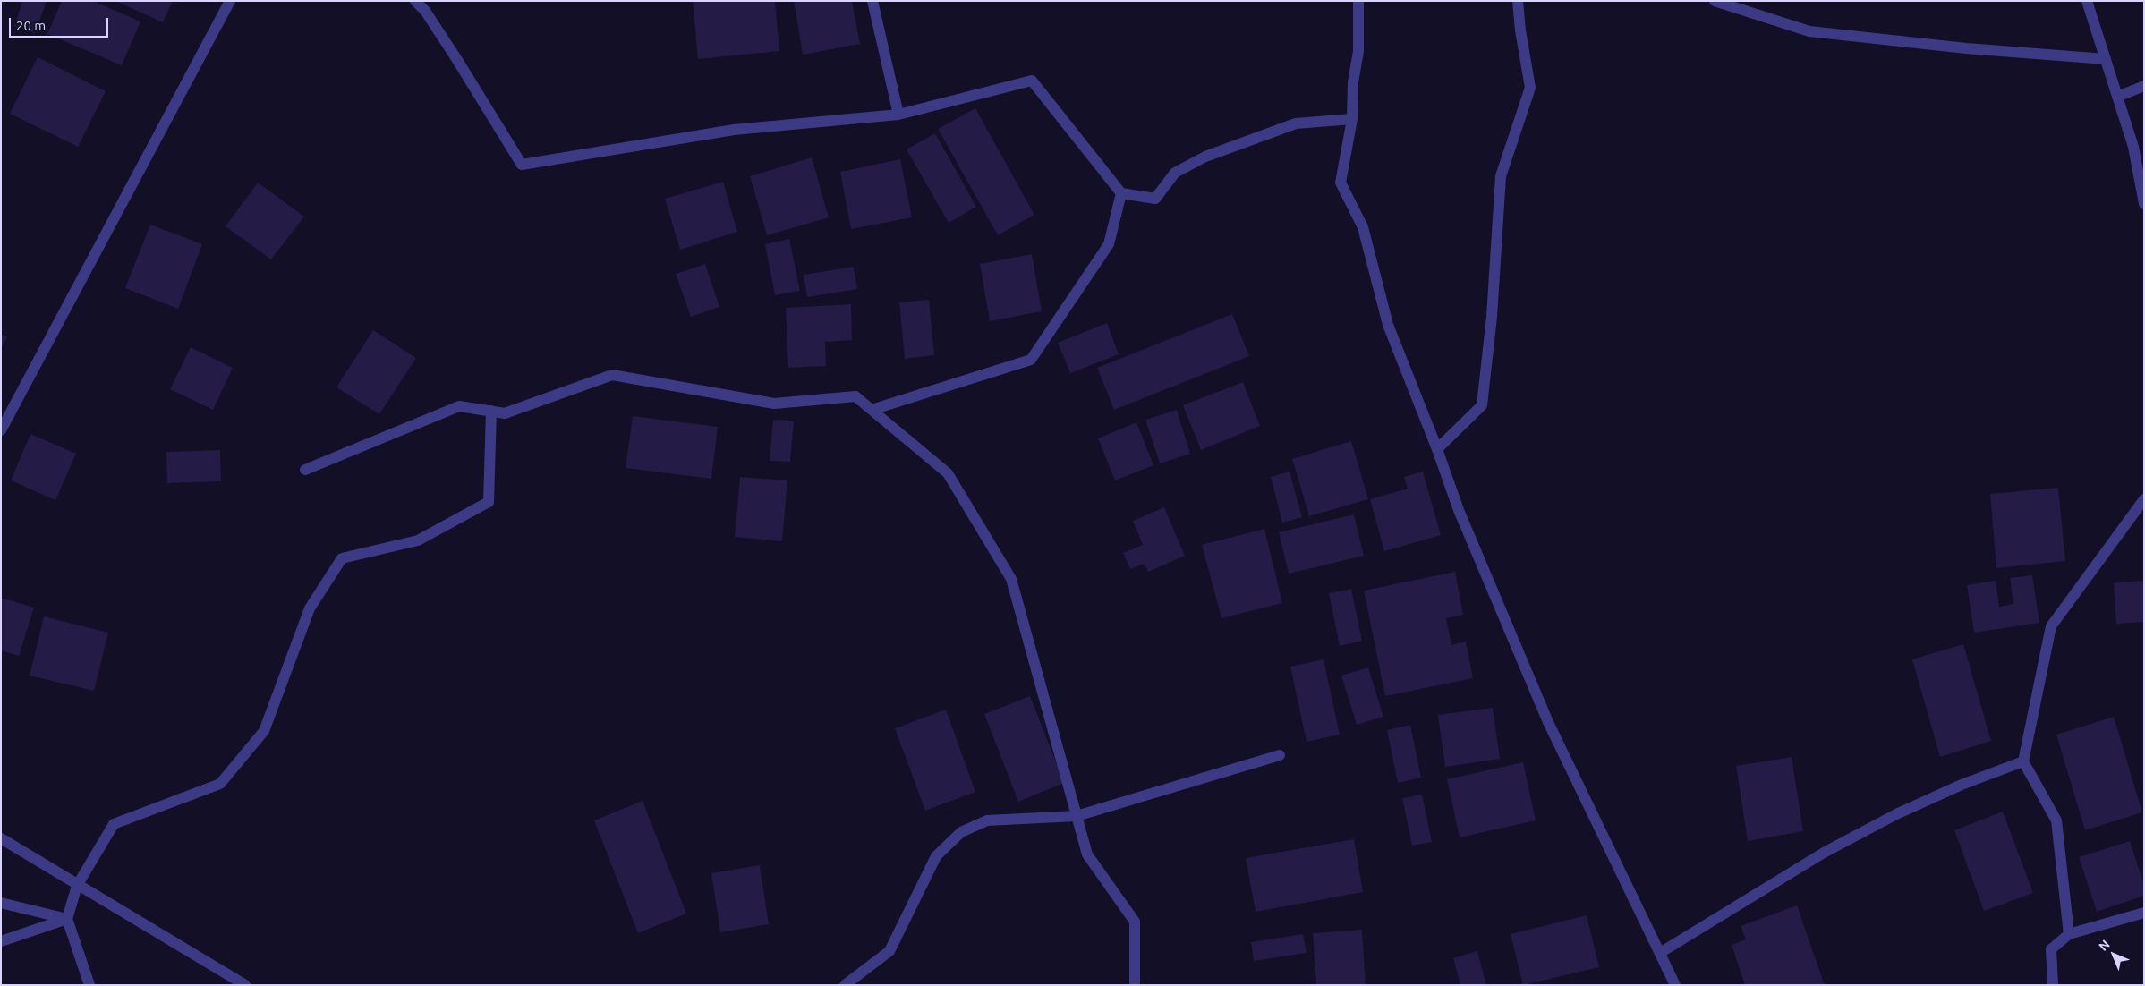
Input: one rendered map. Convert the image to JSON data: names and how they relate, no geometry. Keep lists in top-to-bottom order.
{
  "scale_bar": "20 m",
  "north": "top left"
}
